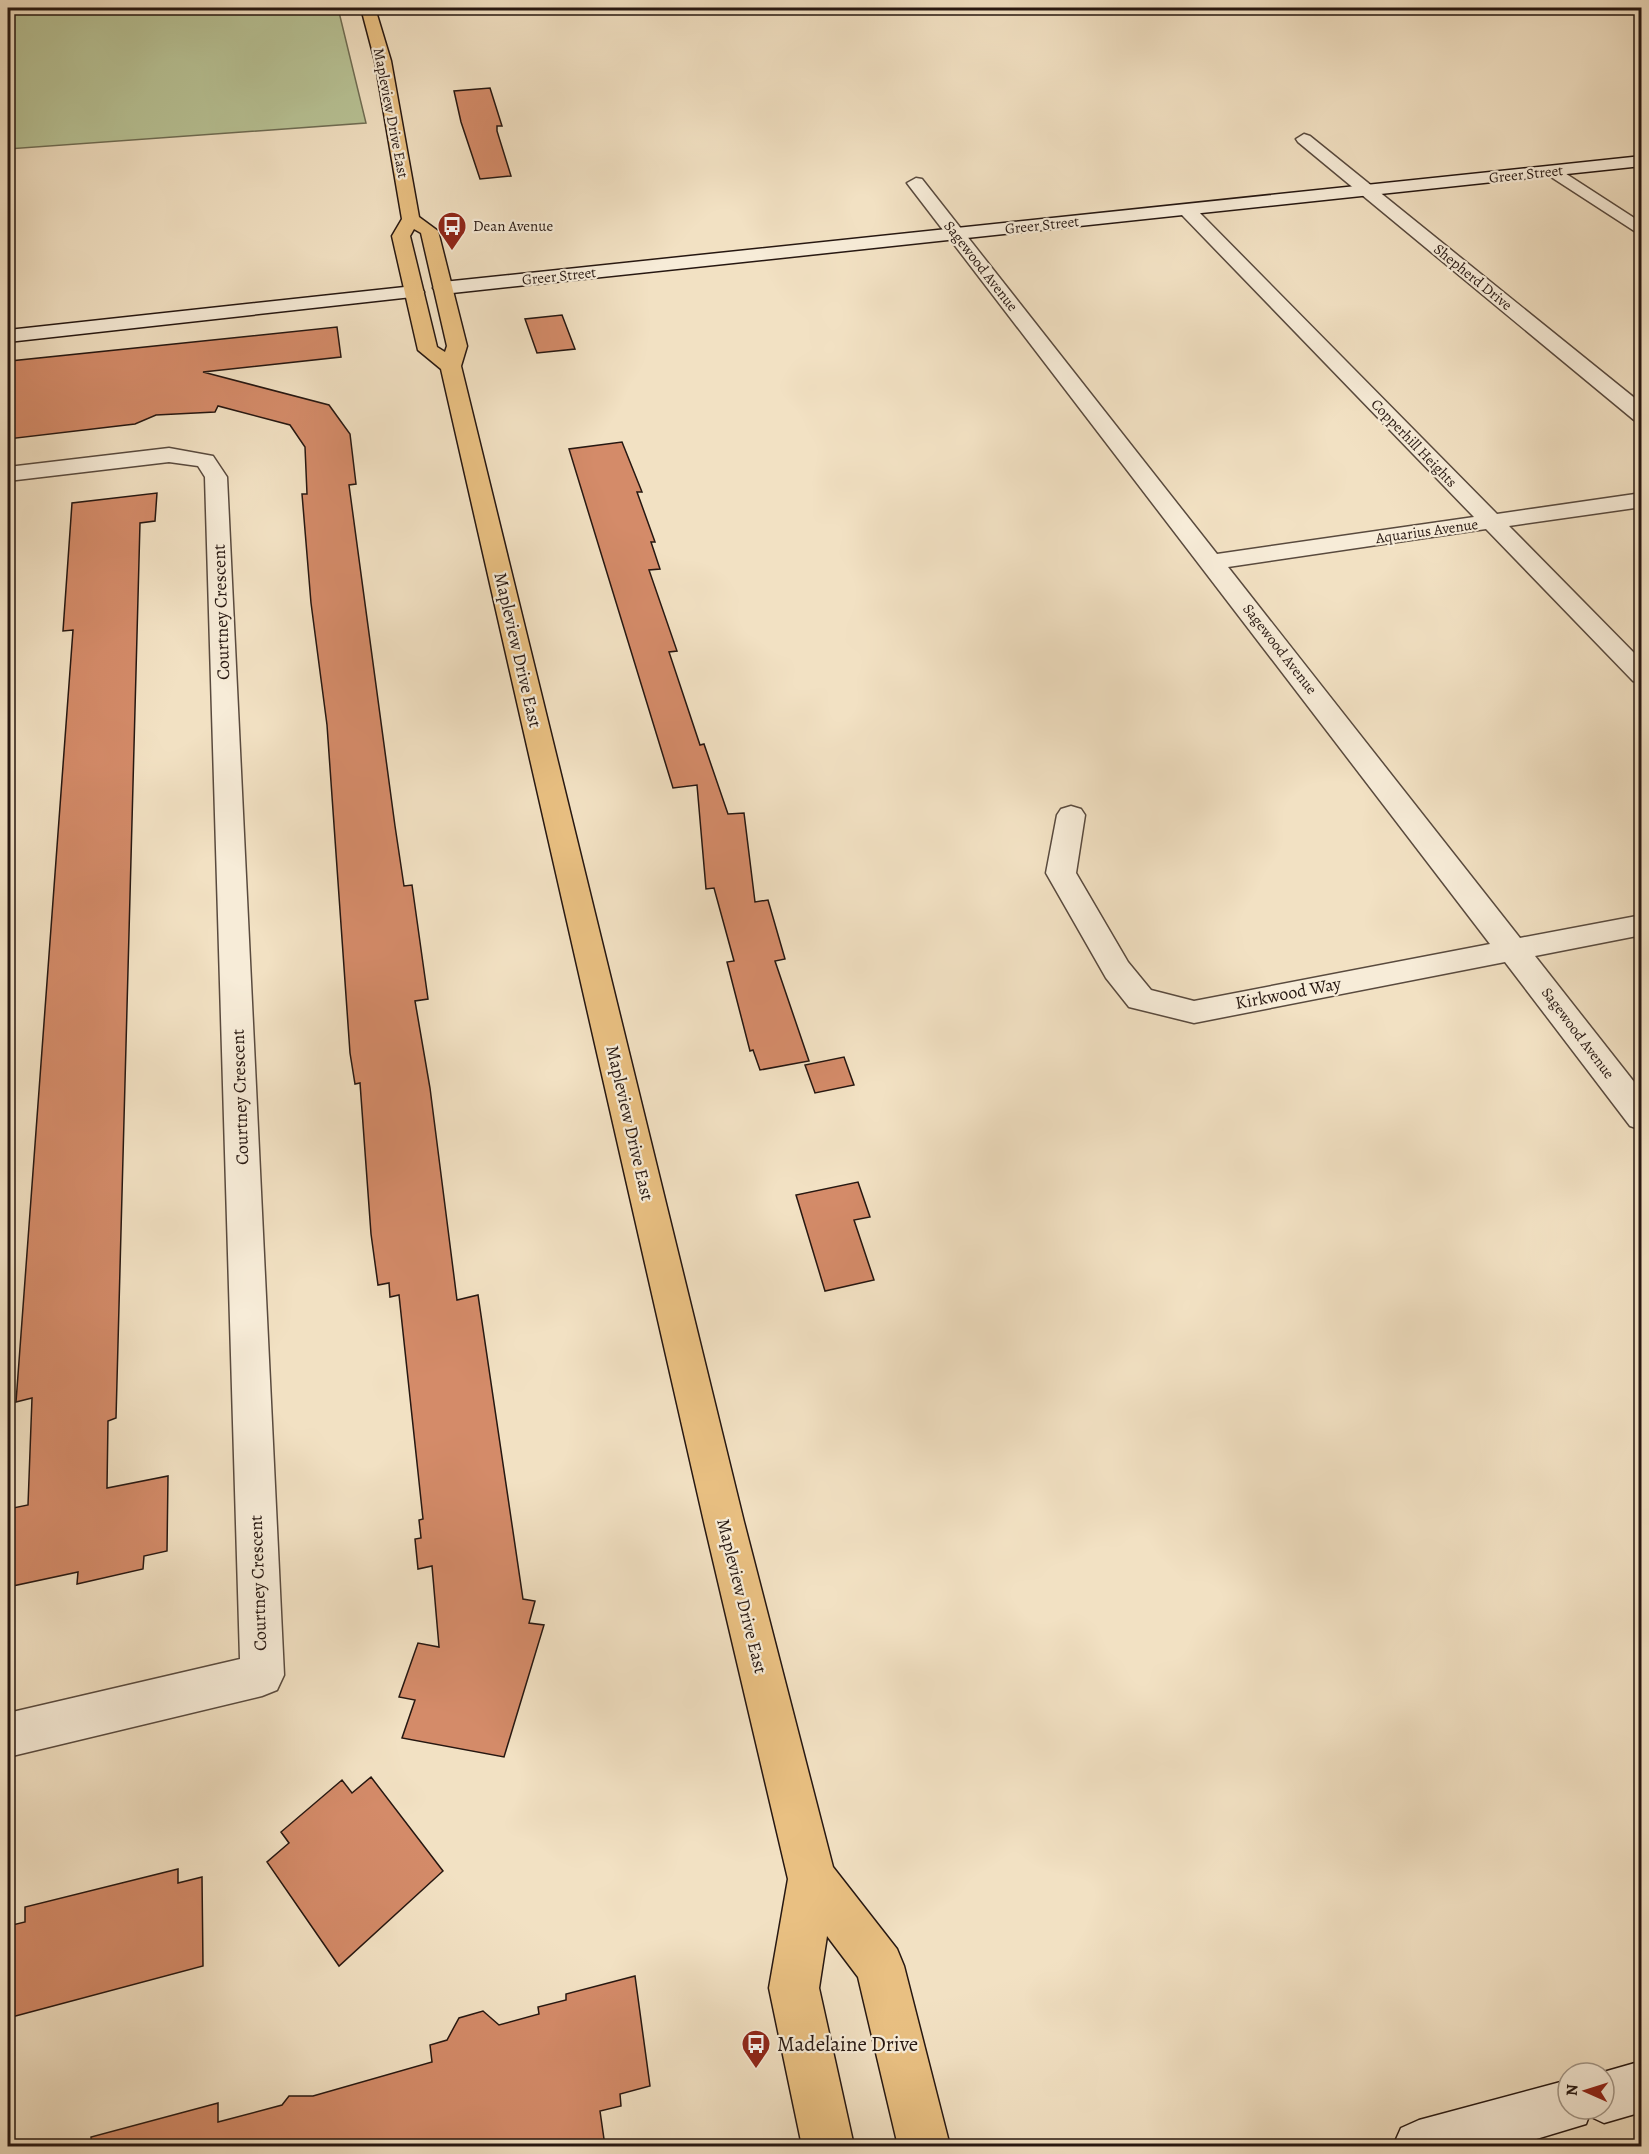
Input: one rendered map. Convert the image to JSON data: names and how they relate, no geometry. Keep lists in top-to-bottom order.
{
  "streets": {
    "main road": ["Mapleview Drive East"],
    "street": [
      "Greer Street",
      "Sagewood Avenue",
      "Shepherd Drive",
      "Copperhill Heights",
      "Aquarius Avenue",
      "Courtney Crescent",
      "Kirkwood Way"
    ]
  },
  "crossings": [
    ["Mapleview Drive East", "Greer Street"],
    ["Greer Street", "Sagewood Avenue"],
    ["Greer Street", "Shepherd Drive"],
    ["Greer Street", "Copperhill Heights"],
    ["Sagewood Avenue", "Aquarius Avenue"],
    ["Sagewood Avenue", "Kirkwood Way"],
    ["Copperhill Heights", "Aquarius Avenue"]
  ],
  "places": {
    "bus stop": ["Dean Avenue", "Madelaine Drive"]
  },
  "north": "left"
}
